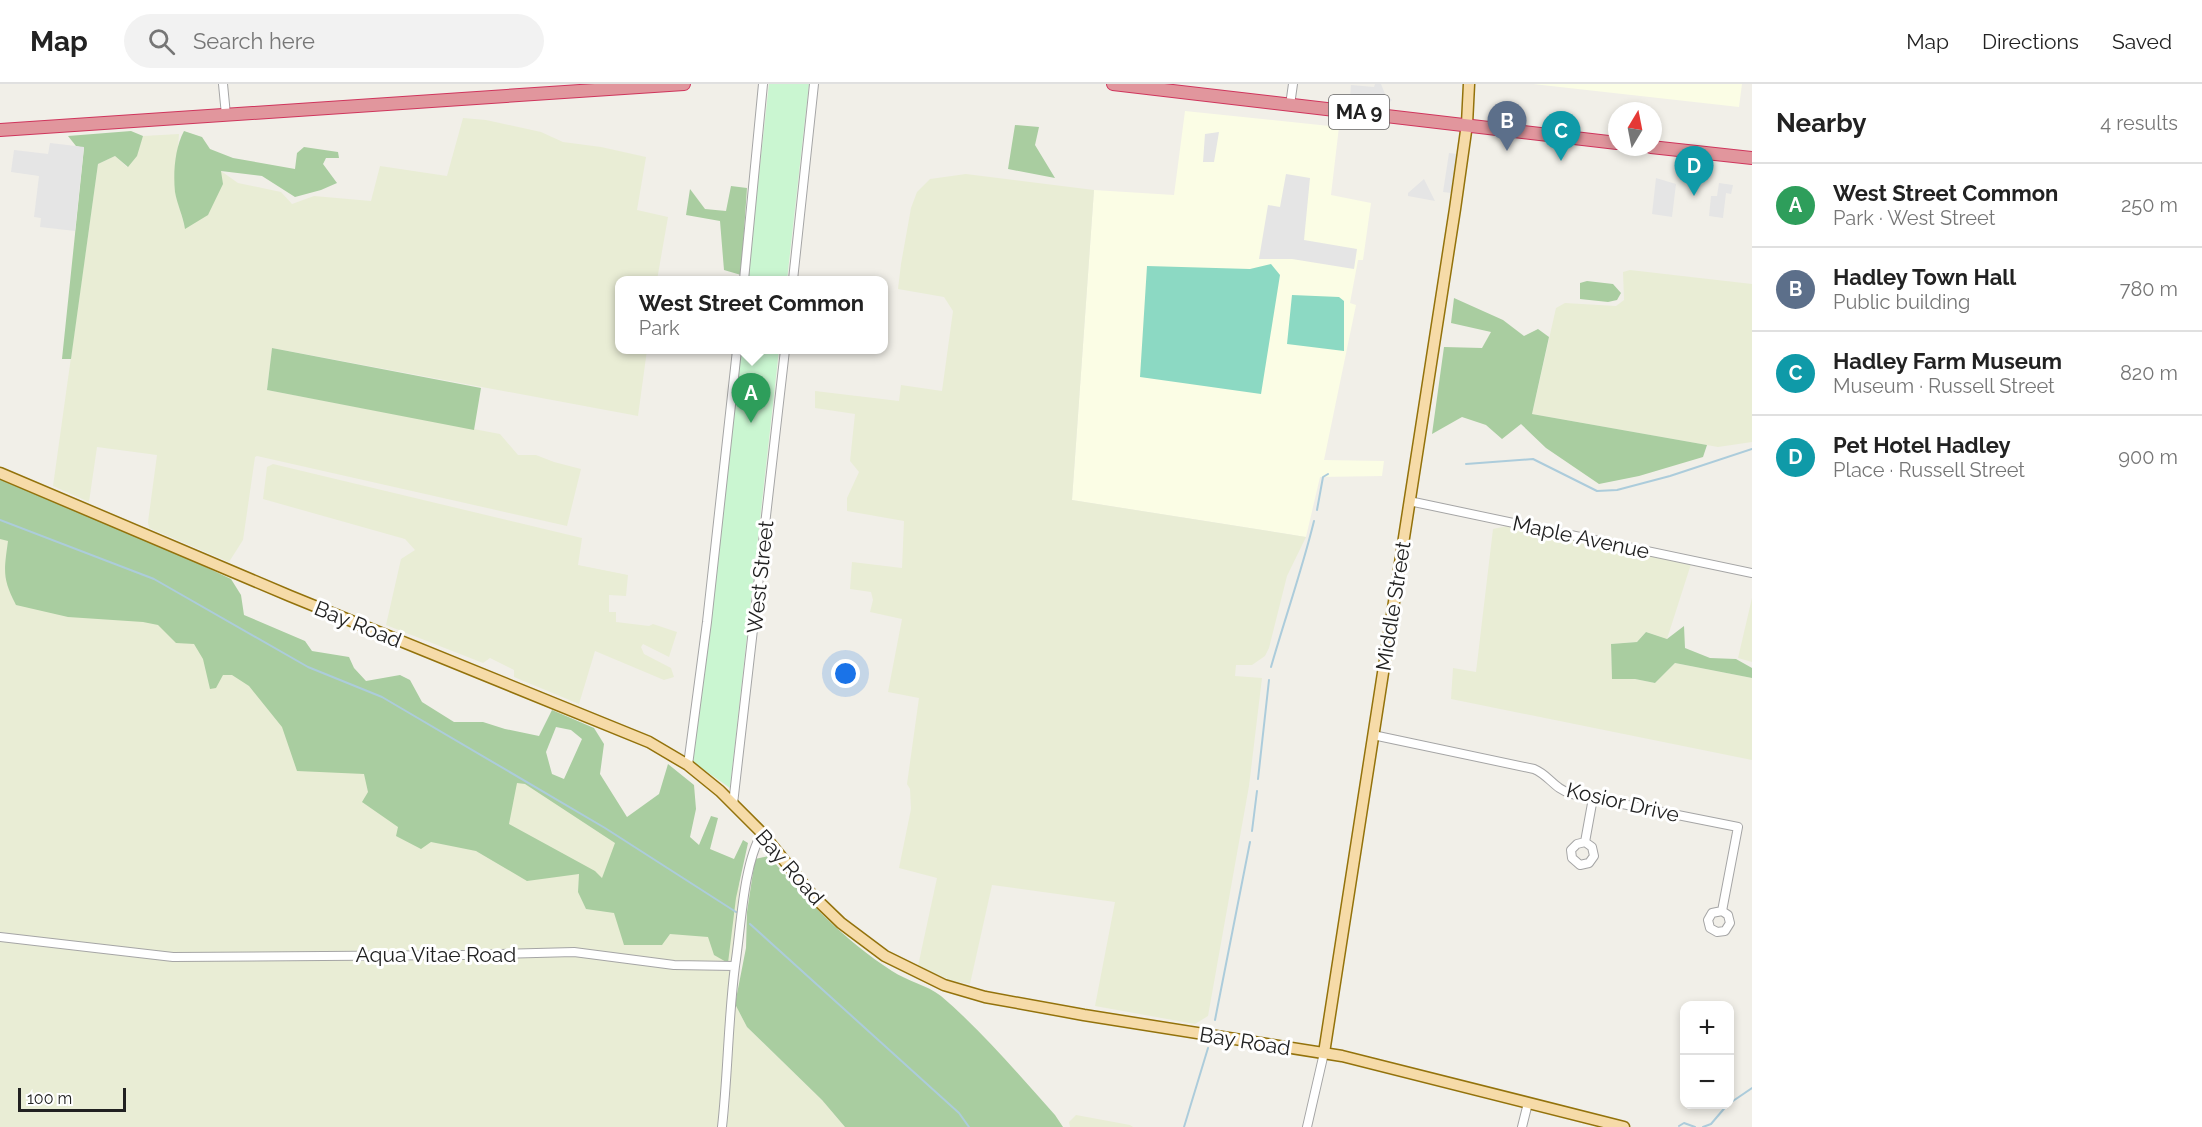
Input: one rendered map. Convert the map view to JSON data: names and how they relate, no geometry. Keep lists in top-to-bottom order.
{
  "streets": {
    "highway": ["MA 9"],
    "main road": ["Middle Street", "Bay Road"],
    "street": [
      "Maple Avenue",
      "West Street",
      "Kosior Drive",
      "Aqua Vitae Road"
    ]
  },
  "crossings": [
    ["MA 9", "Middle Street"],
    ["Maple Avenue", "Middle Street"],
    ["West Street", "Bay Road"],
    ["Middle Street", "Bay Road"],
    ["Middle Street", "Kosior Drive"]
  ],
  "scale_bar": "100 m",
  "north": "top",
  "page": {
    "header": "Map",
    "search": "Search here",
    "nav": ["Map", "Directions", "Saved"],
    "heading": ["Nearby", "4 results"],
    "pins": [
      "B",
      "C",
      "D",
      "A"
    ],
    "list": [
      {
        "mark": "A",
        "name": "West Street Common",
        "note": "Park · West Street",
        "value": "250 m"
      },
      {
        "mark": "B",
        "name": "Hadley Town Hall",
        "note": "Public building",
        "value": "780 m"
      },
      {
        "mark": "C",
        "name": "Hadley Farm Museum",
        "note": "Museum · Russell Street",
        "value": "820 m"
      },
      {
        "mark": "D",
        "name": "Pet Hotel Hadley",
        "note": "Place · Russell Street",
        "value": "900 m"
      }
    ],
    "popup": ["West Street Common", "Park"],
    "map_buttons": ["+", "−"],
    "scale": "100 m"
  }
}
